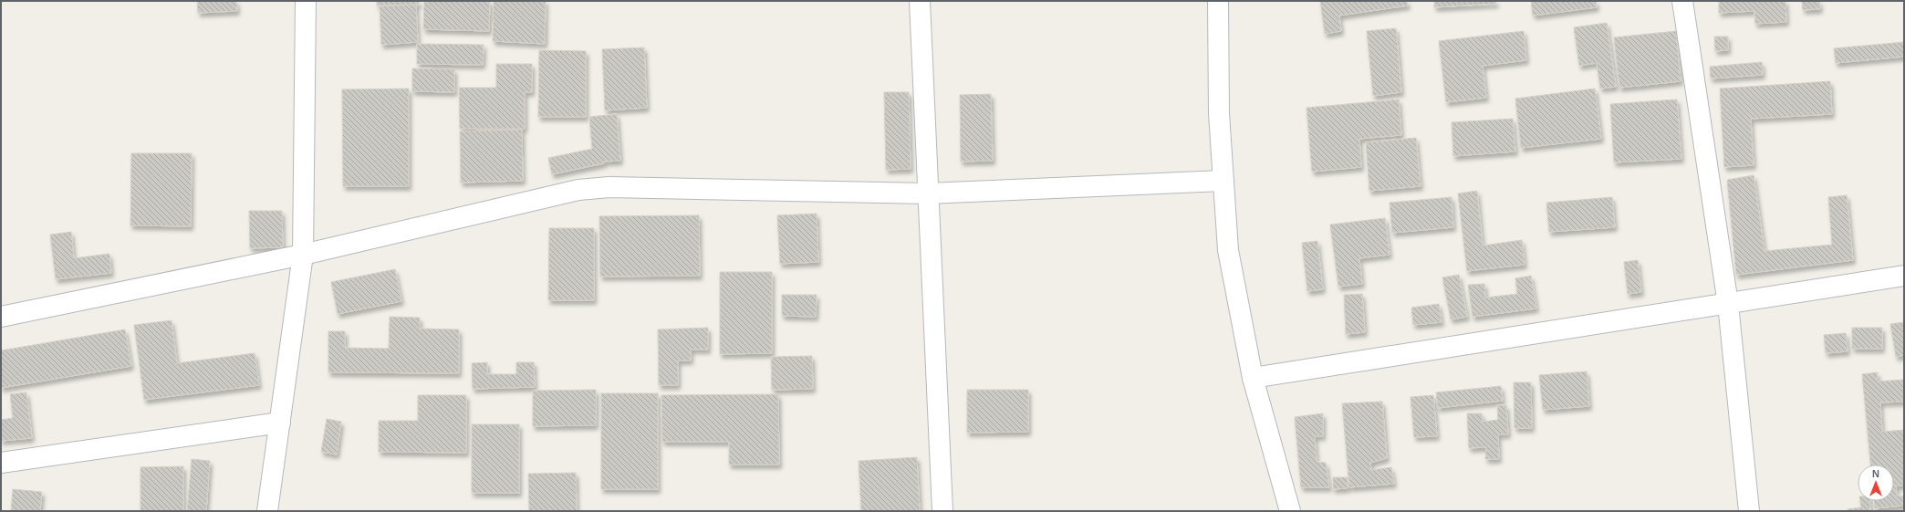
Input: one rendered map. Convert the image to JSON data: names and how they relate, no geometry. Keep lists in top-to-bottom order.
{
  "north": "top"
}
